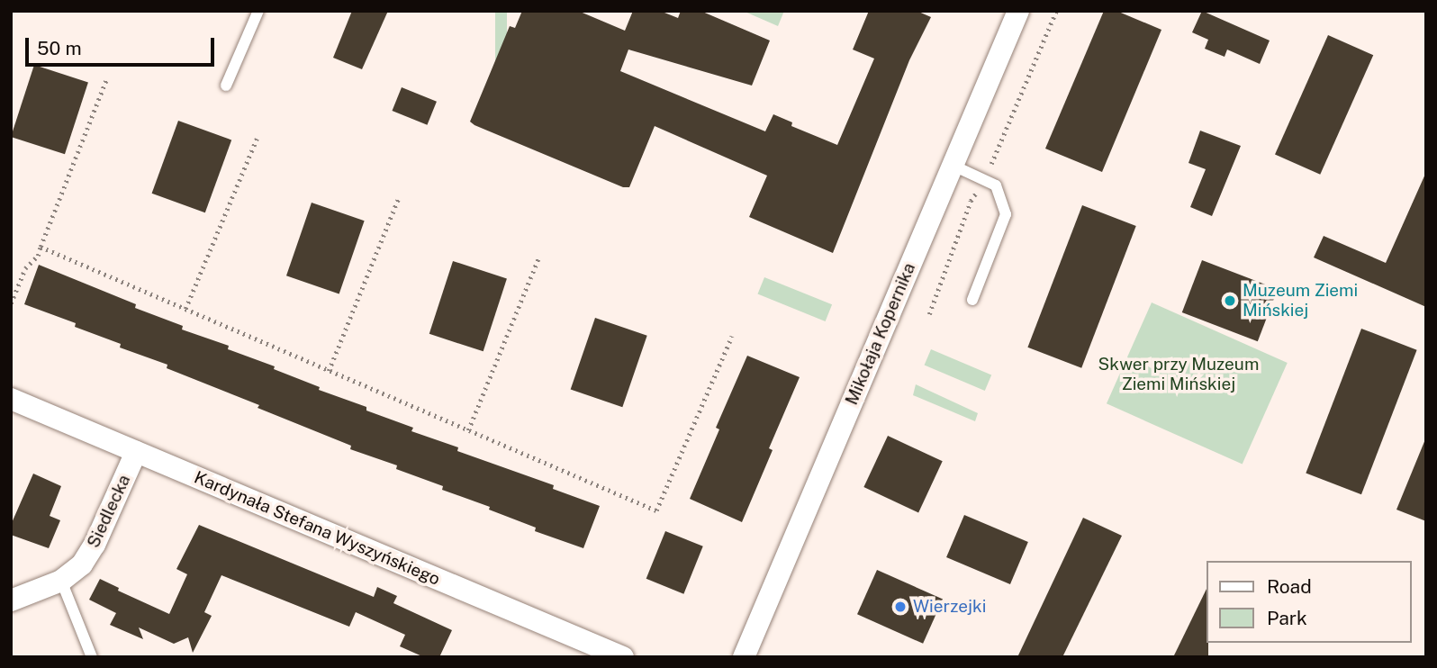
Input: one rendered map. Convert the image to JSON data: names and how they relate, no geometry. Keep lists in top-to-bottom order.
{
  "streets": {
    "street": ["Mikołaja Kopernika", "Siedlecka", "Kardynała Stefana Wyszyńskiego"]
  },
  "crossings": [
    ["Siedlecka", "Kardynała Stefana Wyszyńskiego"]
  ],
  "parks": ["Skwer przy Muzeum Ziemi Mińskiej"],
  "places": ["Muzeum Ziemi Mińskiej", "Wierzejki"],
  "legend": ["Road", "Park"],
  "scale_bar": "50 m"
}
